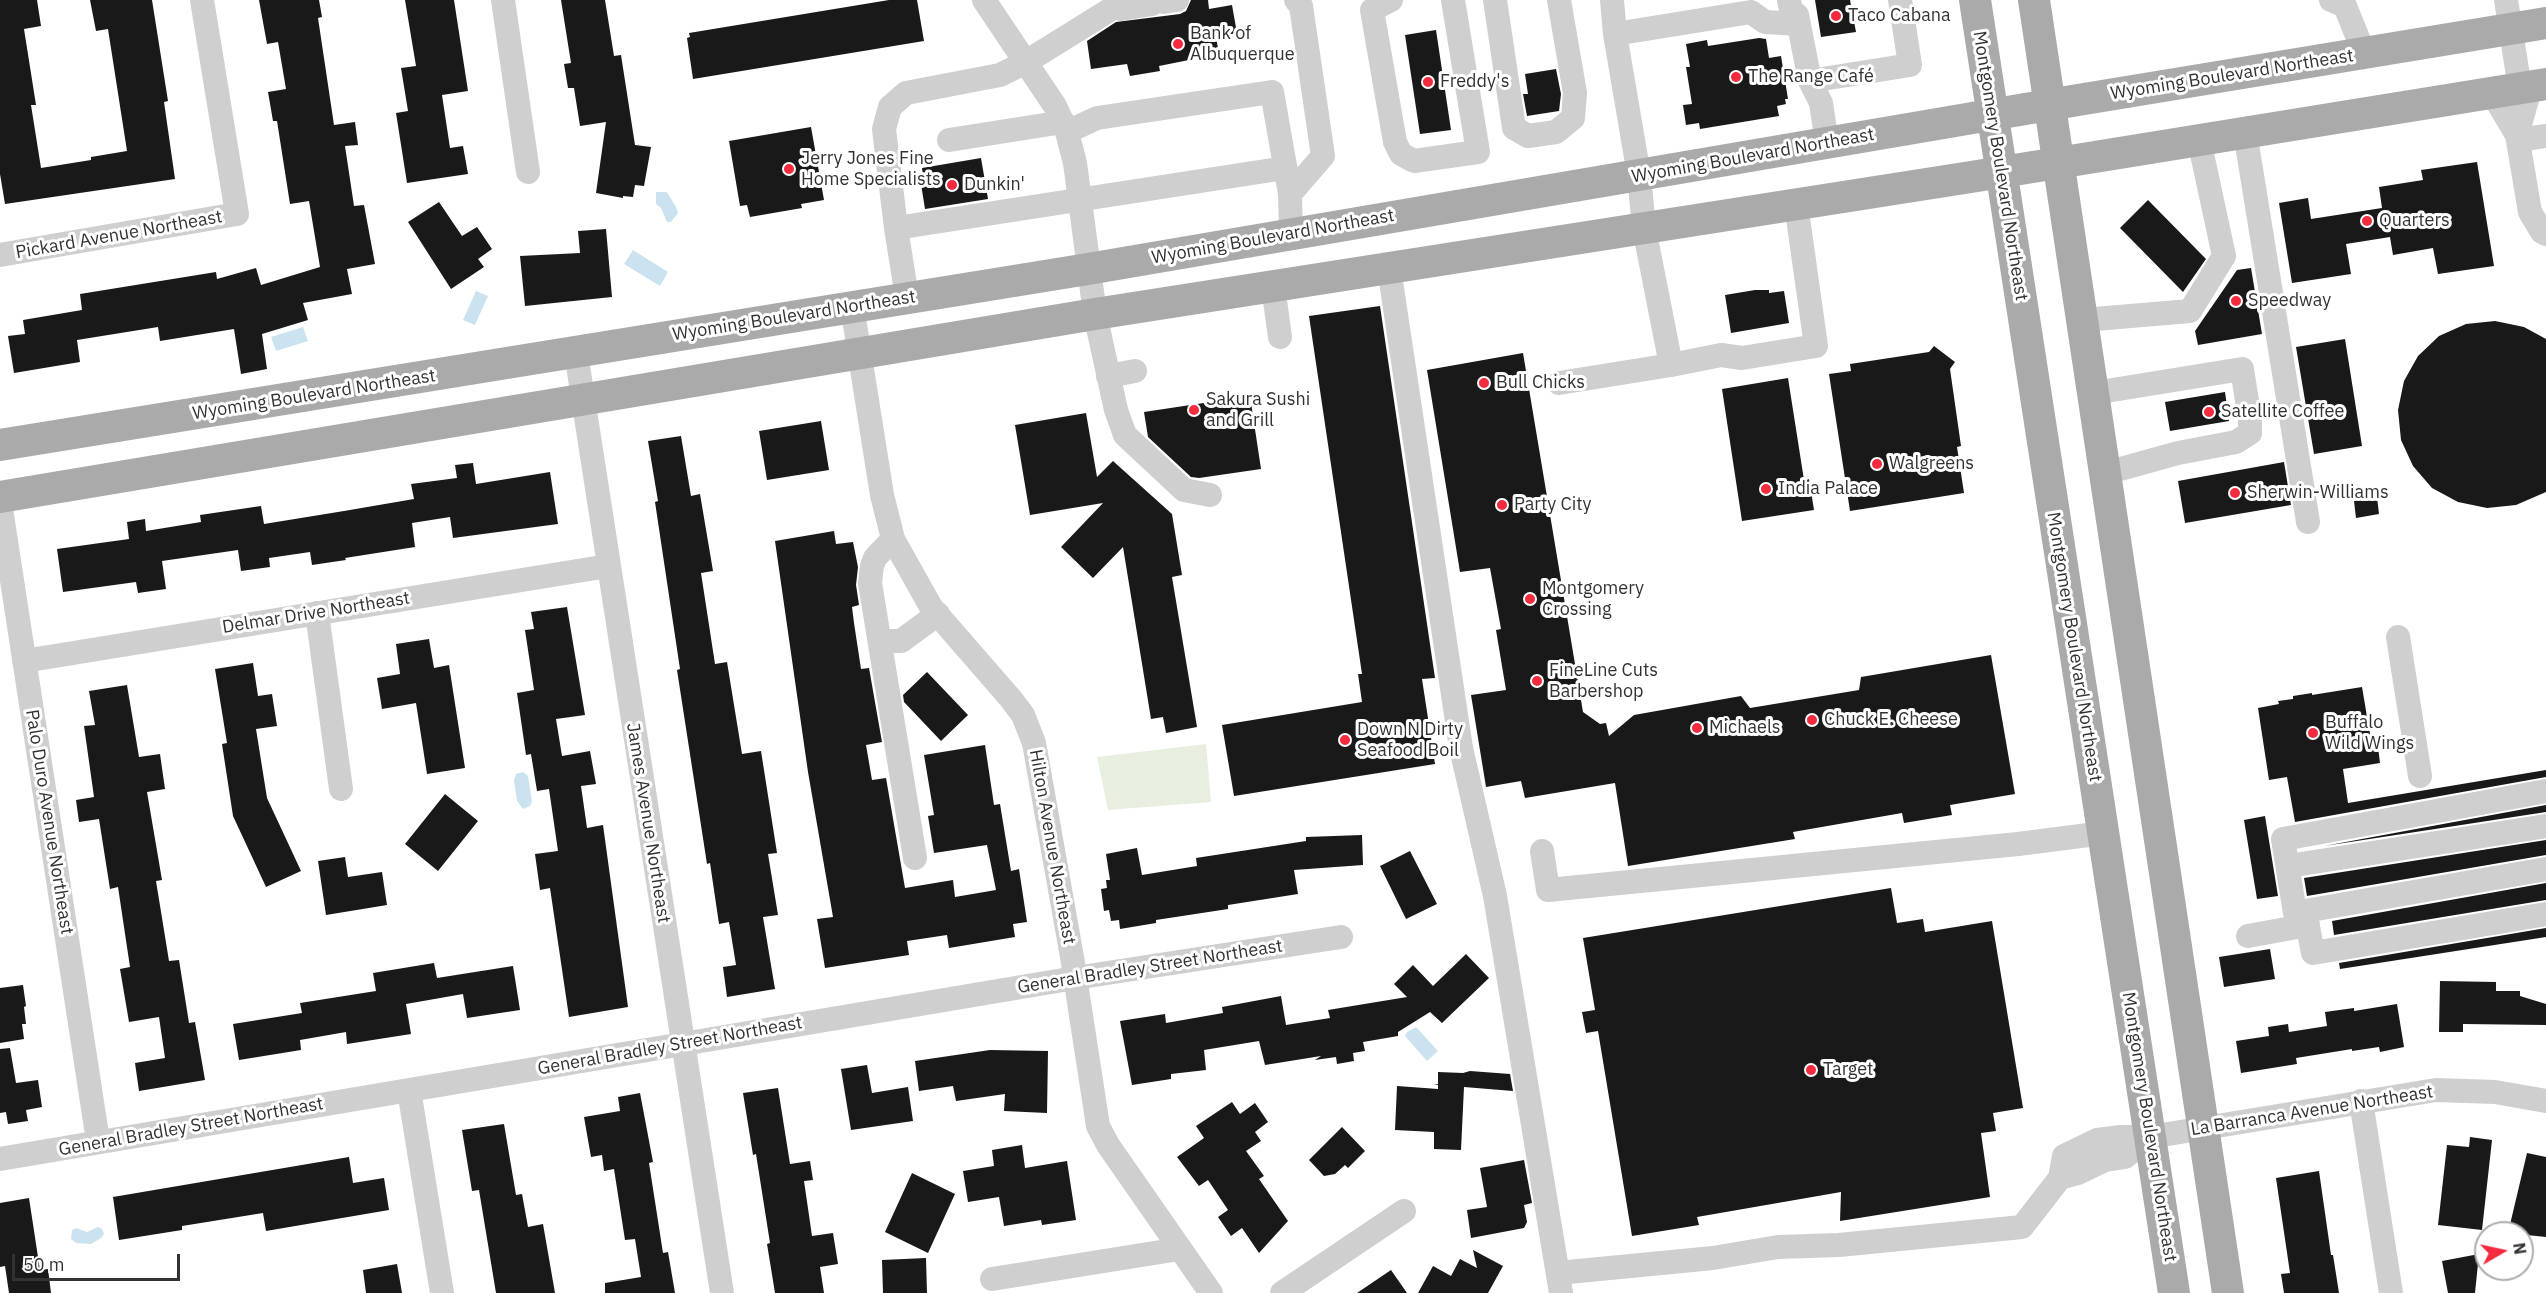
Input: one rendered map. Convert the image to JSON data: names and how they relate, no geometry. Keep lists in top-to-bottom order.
{
  "streets": {
    "main road": ["Wyoming Boulevard Northeast", "Montgomery Boulevard Northeast"],
    "street": [
      "Pickard Avenue Northeast",
      "Delmar Drive Northeast",
      "Palo Duro Avenue Northeast",
      "James Avenue Northeast",
      "Hilton Avenue Northeast",
      "General Bradley Street Northeast",
      "La Barranca Avenue Northeast"
    ]
  },
  "crossings": [
    ["Wyoming Boulevard Northeast", "Montgomery Boulevard Northeast"],
    ["Wyoming Boulevard Northeast", "James Avenue Northeast"],
    ["Wyoming Boulevard Northeast", "Hilton Avenue Northeast"],
    ["Montgomery Boulevard Northeast", "La Barranca Avenue Northeast"],
    ["Delmar Drive Northeast", "Palo Duro Avenue Northeast"],
    ["Delmar Drive Northeast", "James Avenue Northeast"],
    ["Palo Duro Avenue Northeast", "General Bradley Street Northeast"],
    ["James Avenue Northeast", "General Bradley Street Northeast"],
    ["Hilton Avenue Northeast", "General Bradley Street Northeast"]
  ],
  "places": [
    "Taco Cabana",
    "Bank of Albuquerque",
    "The Range Café",
    "Freddy's",
    "Jerry Jones Fine Home Specialists",
    "Dunkin'",
    "Quarters",
    "Speedway",
    "Bull Chicks",
    "Sakura Sushi and Grill",
    "Satellite Coffee",
    "Walgreens",
    "India Palace",
    "Sherwin-Williams",
    "Party City",
    "Montgomery Crossing",
    "FineLine Cuts Barbershop",
    "Chuck E. Cheese",
    "Michaels",
    "Buffalo Wild Wings",
    "Down N Dirty Seafood Boil",
    "Target"
  ],
  "scale_bar": "50 m",
  "north": "right"
}
